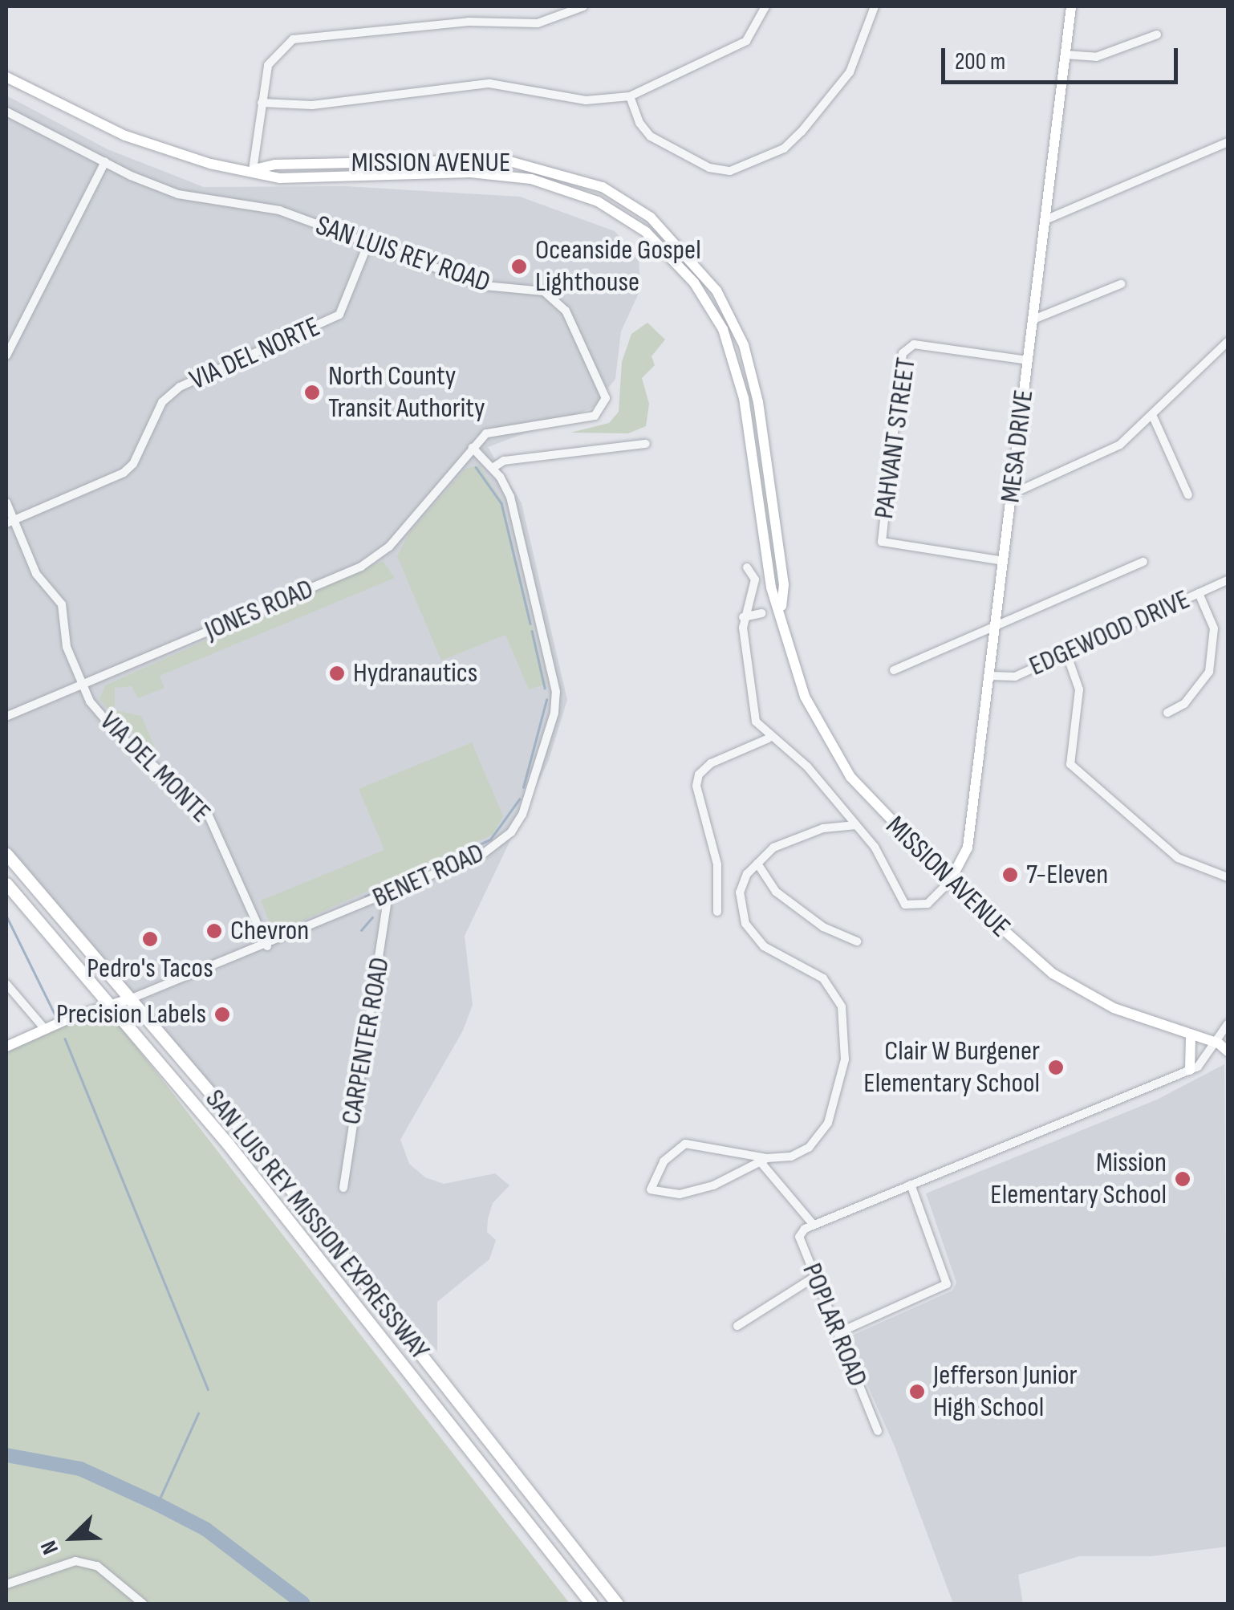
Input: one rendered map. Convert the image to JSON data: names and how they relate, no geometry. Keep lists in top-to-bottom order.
{
  "streets": {
    "highway": ["SAN LUIS REY MISSION EXPRESSWAY"],
    "main road": ["MISSION AVENUE", "MESA DRIVE", "BENET ROAD"],
    "street": [
      "SAN LUIS REY ROAD",
      "VIA DEL NORTE",
      "PAHVANT STREET",
      "JONES ROAD",
      "EDGEWOOD DRIVE",
      "VIA DEL MONTE",
      "CARPENTER ROAD",
      "POPLAR ROAD"
    ]
  },
  "crossings": [
    ["MISSION AVENUE", "MESA DRIVE"],
    ["SAN LUIS REY ROAD", "VIA DEL NORTE"],
    ["SAN LUIS REY ROAD", "JONES ROAD"],
    ["SAN LUIS REY ROAD", "BENET ROAD"],
    ["VIA DEL NORTE", "VIA DEL MONTE"],
    ["PAHVANT STREET", "MESA DRIVE"],
    ["MESA DRIVE", "EDGEWOOD DRIVE"],
    ["JONES ROAD", "VIA DEL MONTE"],
    ["JONES ROAD", "BENET ROAD"],
    ["VIA DEL MONTE", "BENET ROAD"],
    ["BENET ROAD", "CARPENTER ROAD"],
    ["BENET ROAD", "SAN LUIS REY MISSION EXPRESSWAY"]
  ],
  "places": [
    "Oceanside Gospel Lighthouse",
    "North County Transit Authority",
    "Hydranautics",
    "7-Eleven",
    "Chevron",
    "Pedro's Tacos",
    "Precision Labels",
    "Clair W Burgener Elementary School",
    "Mission Elementary School",
    "Jefferson Junior High School"
  ],
  "scale_bar": "200 m",
  "north": "bottom left"
}
